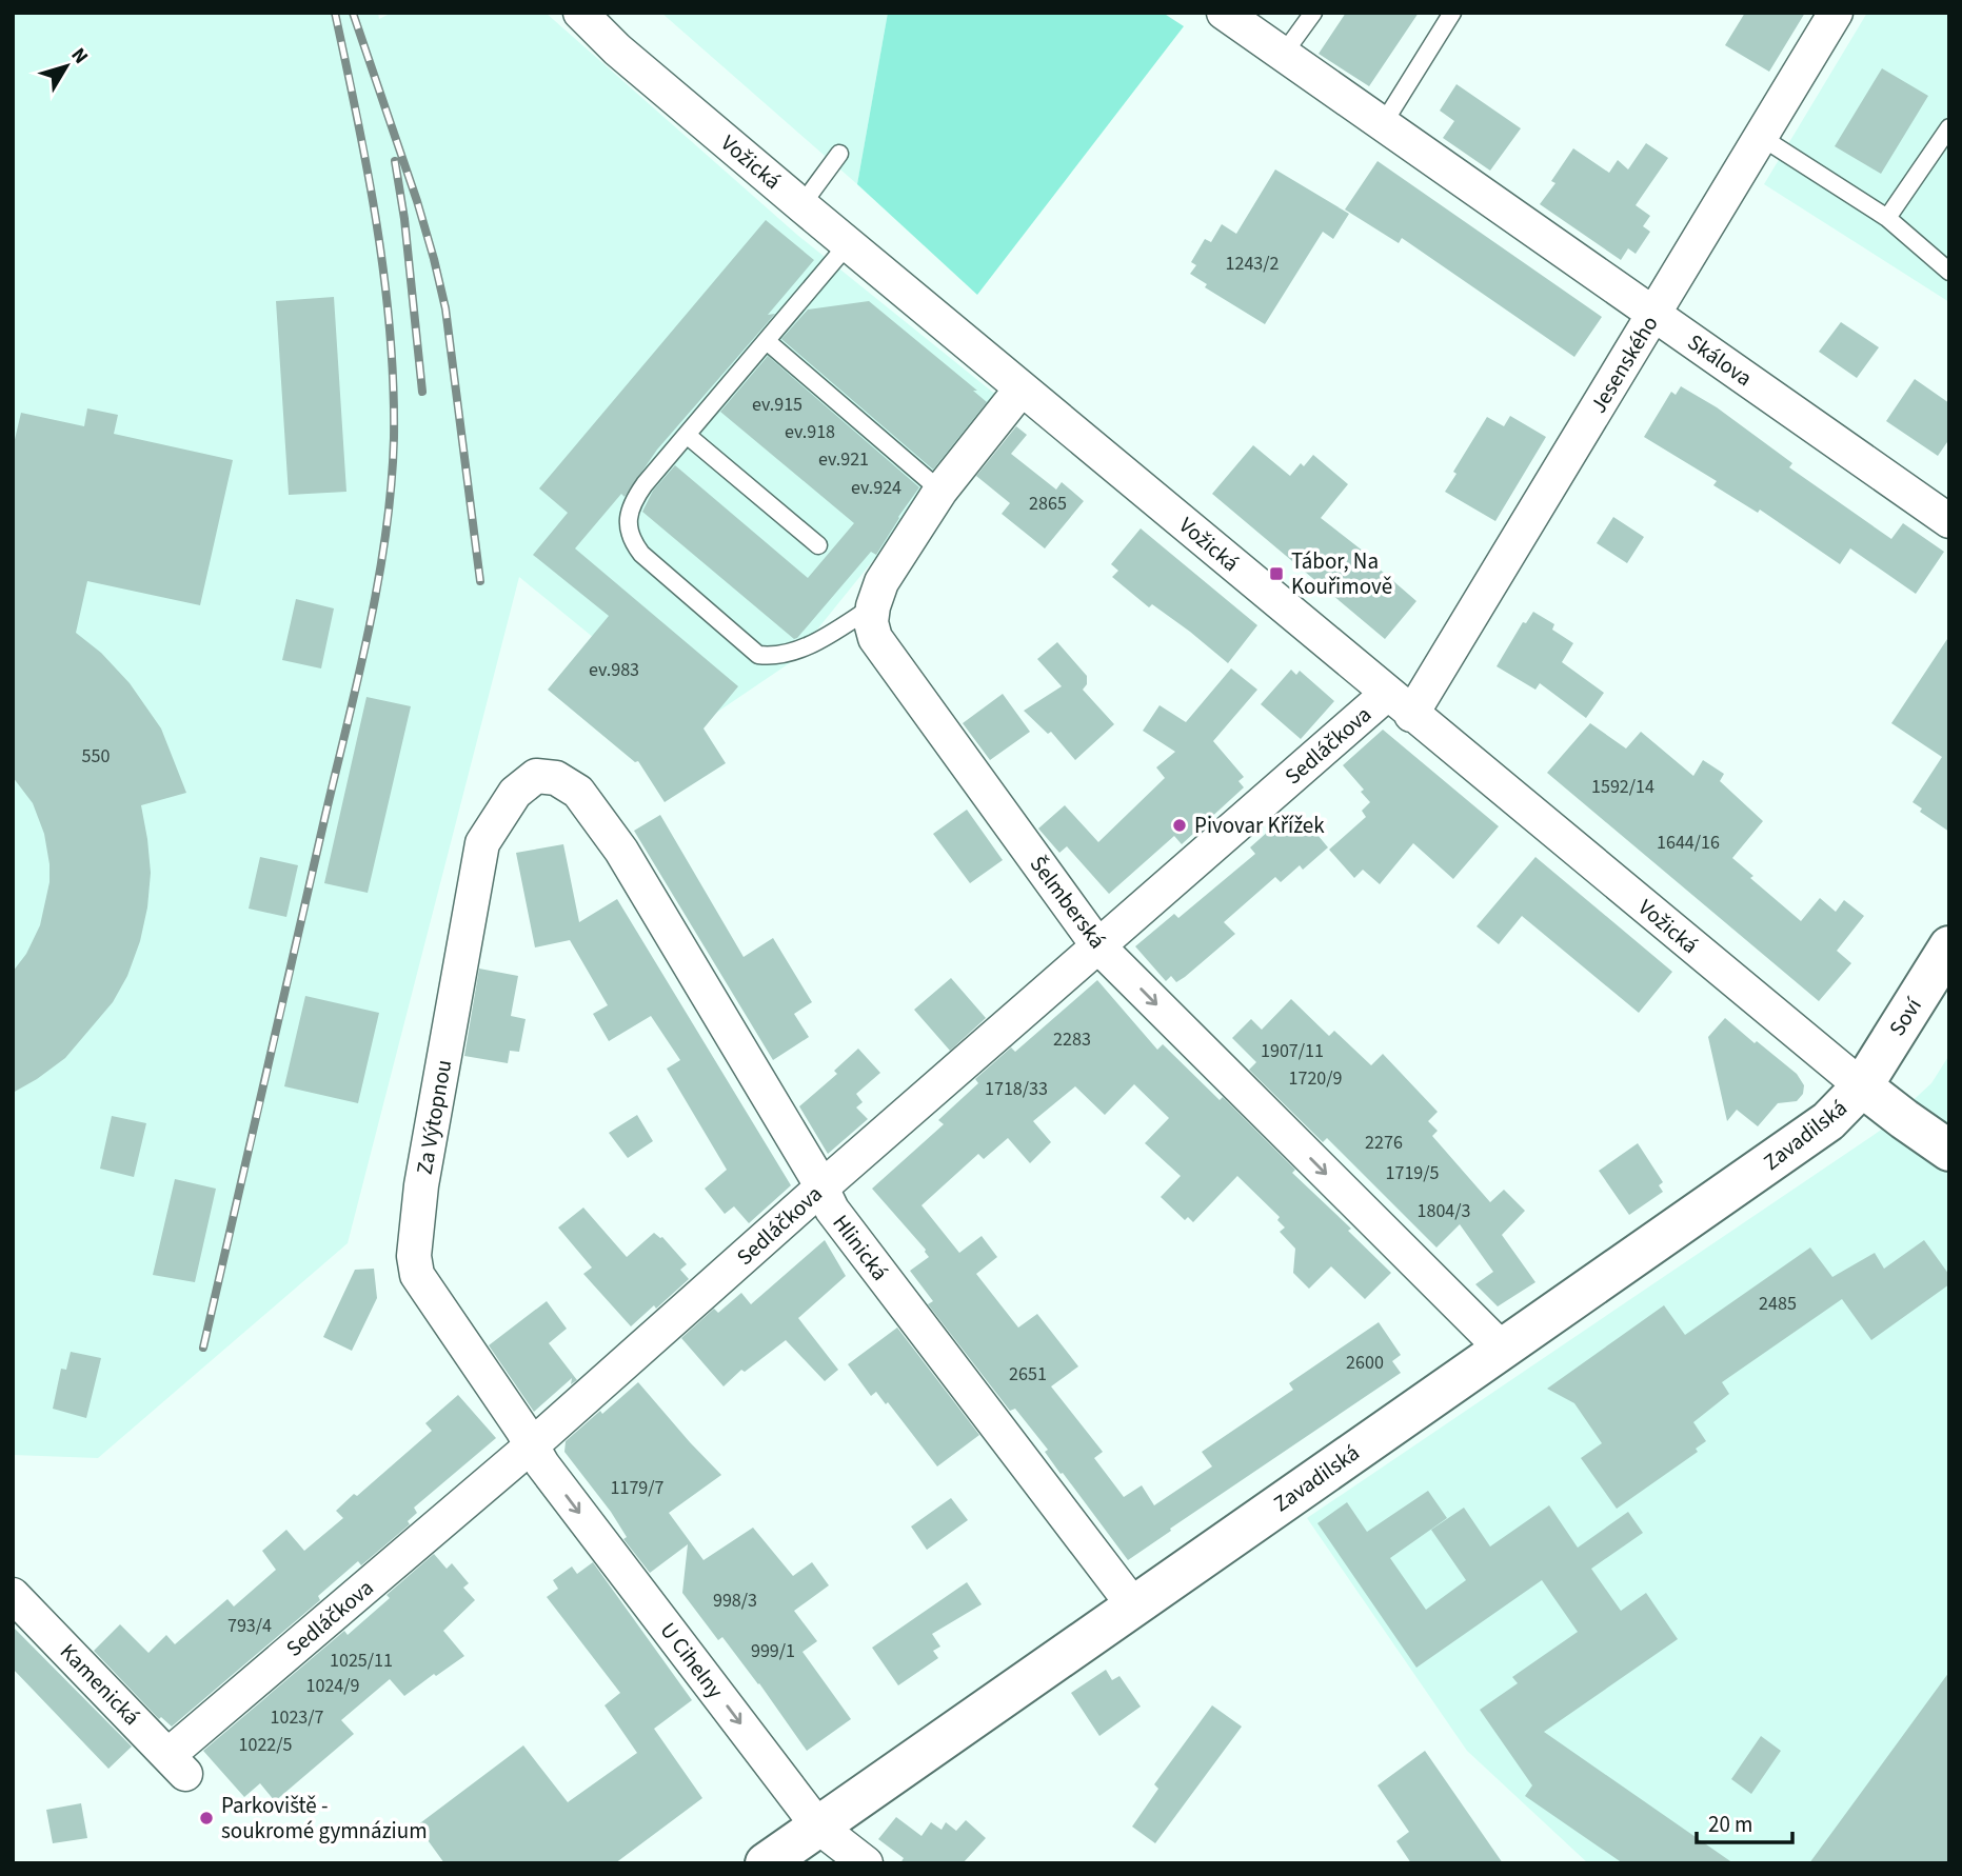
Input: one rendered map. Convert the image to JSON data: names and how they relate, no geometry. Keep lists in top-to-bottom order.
{
  "streets": {
    "main road": ["Vožická", "Soví", "Zavadilská"],
    "street": [
      "Skálova",
      "Jesenského",
      "Sedláčkova",
      "Šelmberská",
      "Za Výtopnou",
      "Hlinická",
      "U Cihelny",
      "Kamenická"
    ]
  },
  "crossings": [
    ["Vožická", "Jesenského"],
    ["Vožická", "Sedláčkova"],
    ["Vožická", "Soví"],
    ["Vožická", "Zavadilská"],
    ["Skálova", "Jesenského"],
    ["Jesenského", "Sedláčkova"],
    ["Sedláčkova", "Šelmberská"],
    ["Sedláčkova", "Za Výtopnou"],
    ["Sedláčkova", "Hlinická"],
    ["Sedláčkova", "U Cihelny"],
    ["Sedláčkova", "Kamenická"],
    ["Šelmberská", "Zavadilská"],
    ["Soví", "Zavadilská"],
    ["Za Výtopnou", "Hlinická"],
    ["Za Výtopnou", "U Cihelny"],
    ["Zavadilská", "Hlinická"],
    ["Zavadilská", "U Cihelny"]
  ],
  "one_way": ["Šelmberská", "U Cihelny"],
  "places": {
    "transit": ["Tábor, Na Kouřimově"],
    "other": ["Pivovar Křížek", "Parkoviště - soukromé gymnázium"]
  },
  "house_numbers": [
    "1243/2",
    "ev.915",
    "ev.918",
    "ev.921",
    "ev.924",
    "2865",
    "ev.983",
    "550",
    "1592/14",
    "1644/16",
    "2283",
    "1907/11",
    "1720/9",
    "1718/33",
    "2276",
    "1719/5",
    "1804/3",
    "2485",
    "2600",
    "2651",
    "1179/7",
    "998/3",
    "793/4",
    "999/1",
    "1025/11",
    "1024/9",
    "1023/7",
    "1022/5"
  ],
  "scale_bar": "20 m",
  "north": "top right"
}
